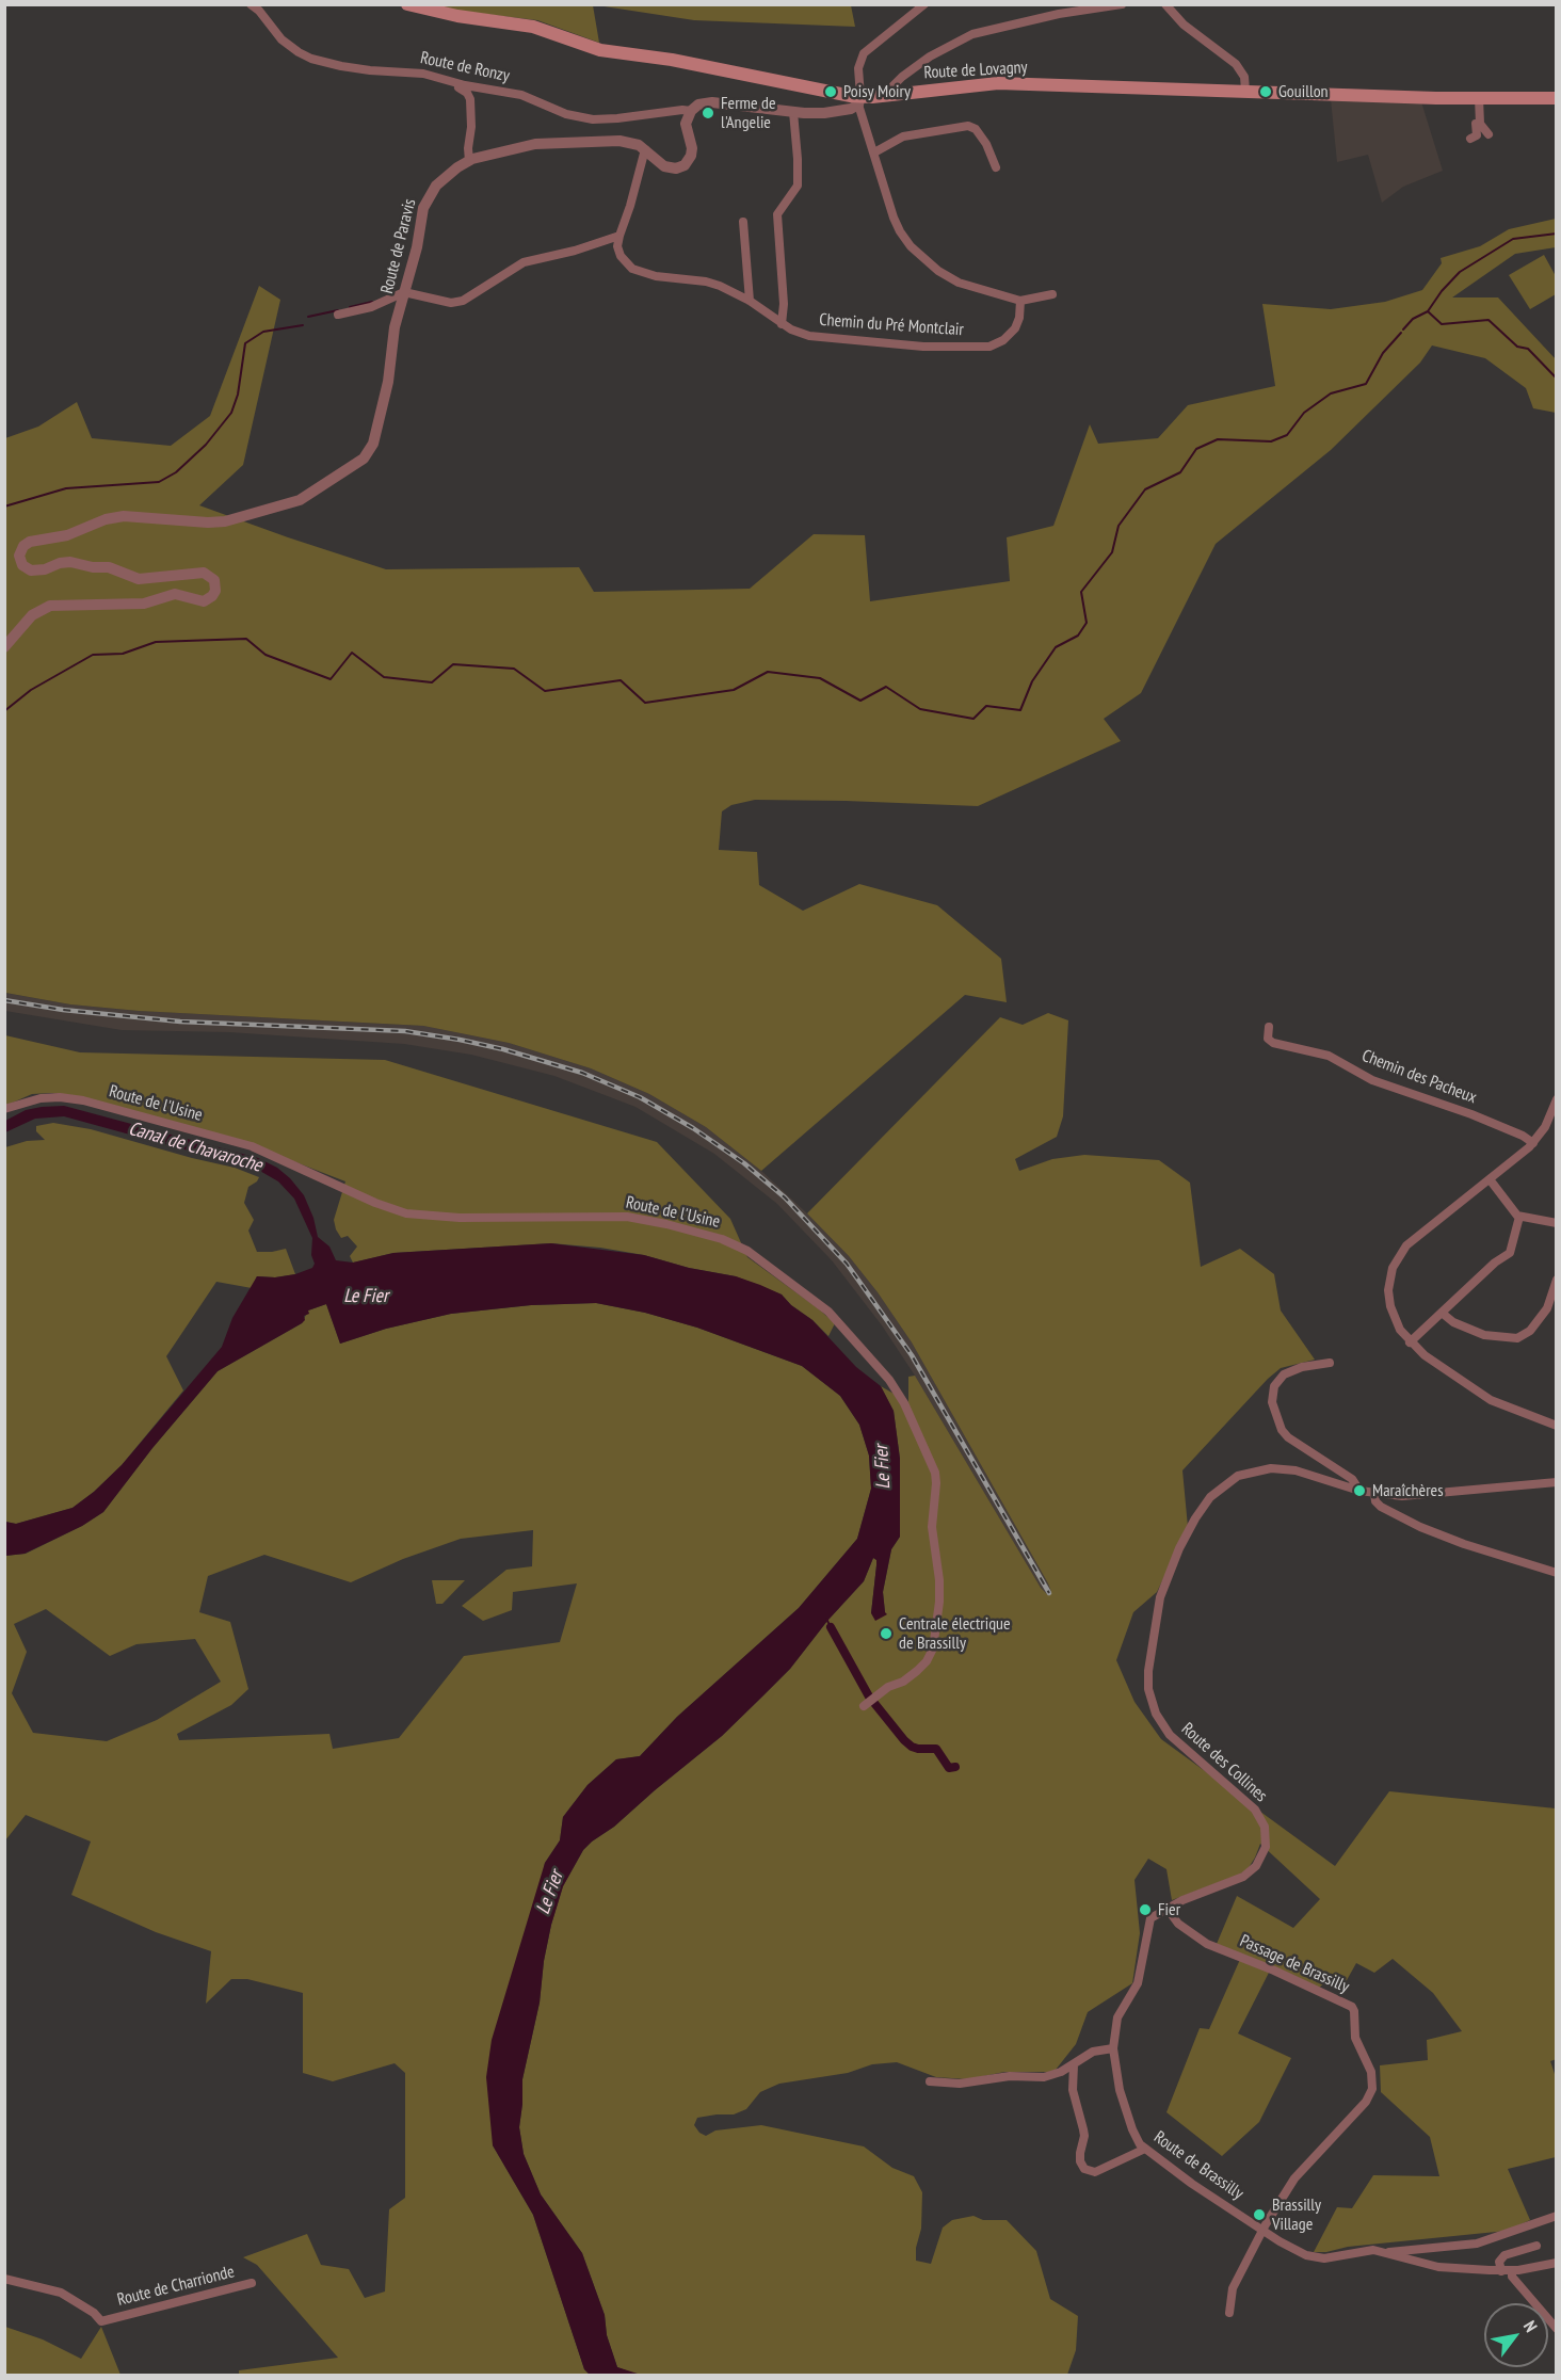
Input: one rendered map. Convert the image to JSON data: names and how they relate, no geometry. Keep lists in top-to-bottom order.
{
  "streets": {
    "main road": ["Route de Lovagny"],
    "street": [
      "Route de Ronzy",
      "Route de Paravis",
      "Chemin du Pré Montclair",
      "Chemin des Pacheux",
      "Route de l'Usine",
      "Route des Collines",
      "Passage de Brassilly",
      "Route de Brassilly",
      "Route de Charrionde"
    ]
  },
  "crossings": [
    ["Route de Ronzy", "Route de Paravis"],
    ["Route des Collines", "Passage de Brassilly"],
    ["Route des Collines", "Route de Brassilly"],
    ["Passage de Brassilly", "Route de Brassilly"]
  ],
  "water": ["Canal de Chavaroche", "Le Fier"],
  "places": [
    "Poisy Moiry",
    "Gouillon",
    "Ferme de l'Angelie",
    "Maraîchères",
    "Centrale électrique de Brassilly",
    "Fier",
    "Brassilly Village"
  ],
  "north": "top right"
}
